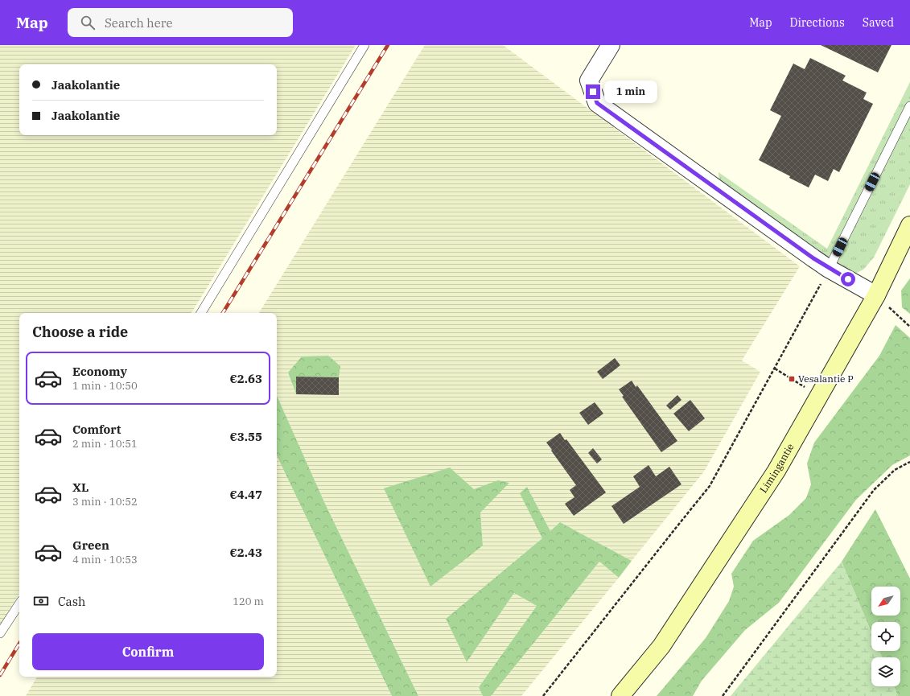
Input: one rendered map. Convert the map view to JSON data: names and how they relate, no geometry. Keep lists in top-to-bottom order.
{
  "streets": {
    "main road": ["Limingantie"]
  },
  "places": {
    "transit": ["Vesalantie P"]
  },
  "north": "bottom left",
  "page": {
    "header": "Map",
    "search": "Search here",
    "nav": ["Map", "Directions", "Saved"],
    "banner": ["Jaakolantie", "Jaakolantie"],
    "bubble": "1 min",
    "heading": "Choose a ride",
    "list": [
      {
        "name": "Economy",
        "note": "1 min · 10:50",
        "value": "€2.63"
      },
      {
        "name": "Comfort",
        "note": "2 min · 10:51",
        "value": "€3.55"
      },
      {
        "name": "XL",
        "note": "3 min · 10:52",
        "value": "€4.47"
      },
      {
        "name": "Green",
        "note": "4 min · 10:53",
        "value": "€2.43"
      }
    ],
    "pay": ["Cash", "120 m"],
    "buttons": "Confirm"
  }
}
